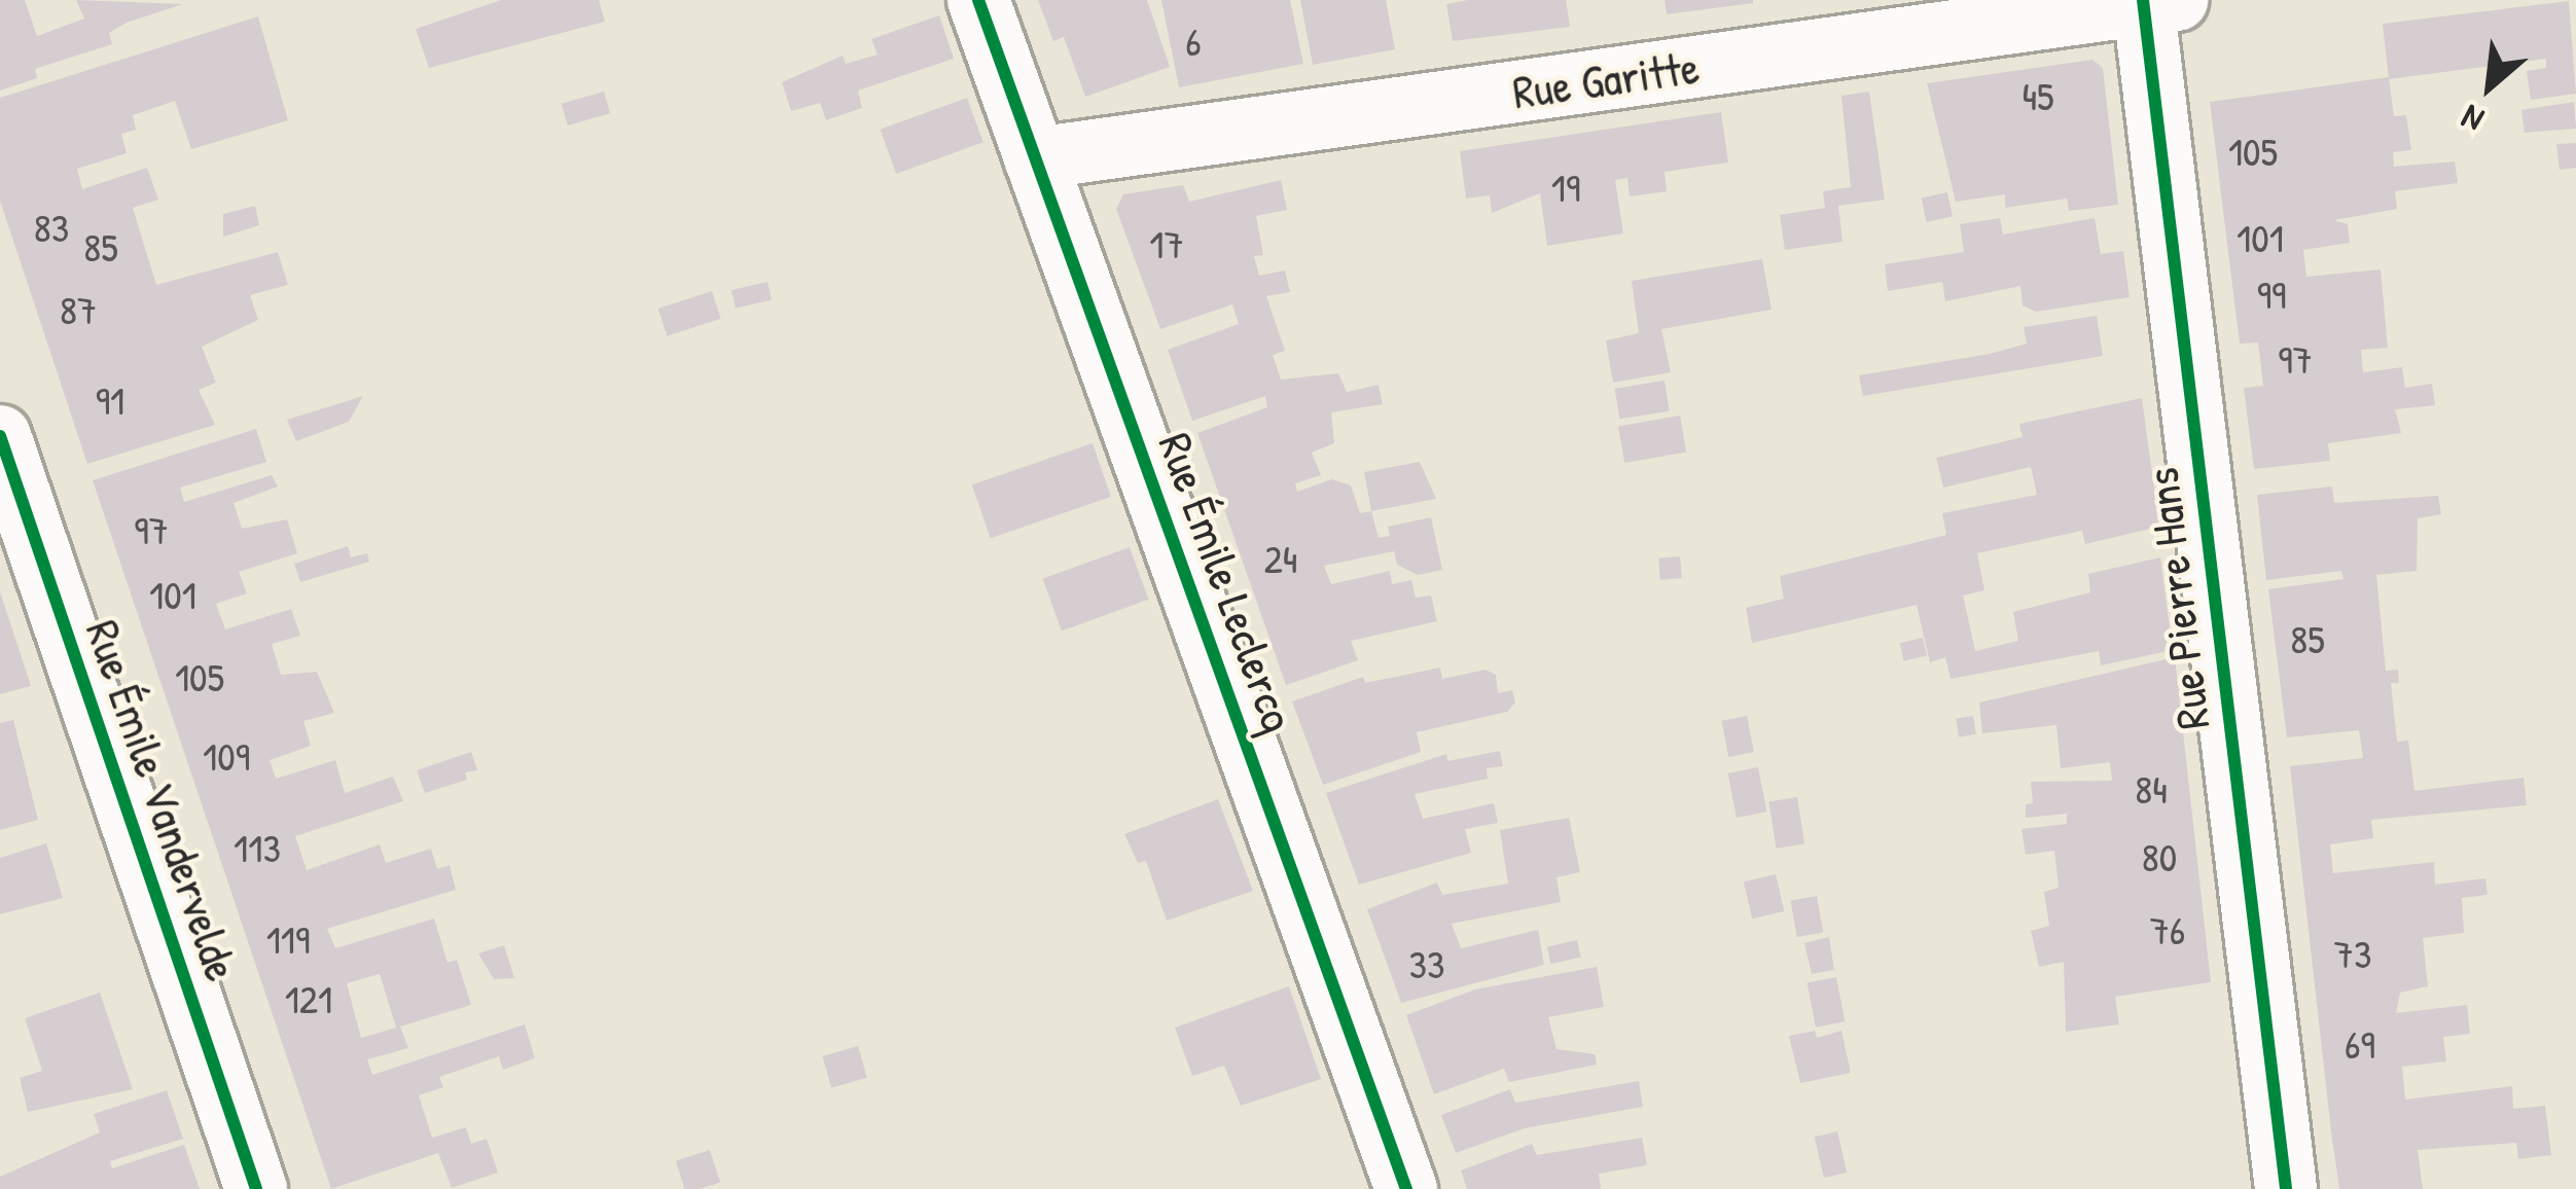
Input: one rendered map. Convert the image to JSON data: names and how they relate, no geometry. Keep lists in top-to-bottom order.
{
  "streets": {
    "street": [
      "Rue Garitte",
      "Rue Émile Leclercq",
      "Rue Pierre Hans",
      "Rue Émile Vandervelde"
    ]
  },
  "crossings": [
    ["Rue Garitte", "Rue Émile Leclercq"],
    ["Rue Garitte", "Rue Pierre Hans"]
  ],
  "house_numbers": [
    "6",
    "45",
    "105",
    "19",
    "83",
    "101",
    "17",
    "85",
    "99",
    "87",
    "97",
    "91",
    "97",
    "24",
    "101",
    "85",
    "105",
    "109",
    "84",
    "113",
    "80",
    "76",
    "119",
    "73",
    "33",
    "121",
    "69"
  ],
  "north": "bottom left"
}
